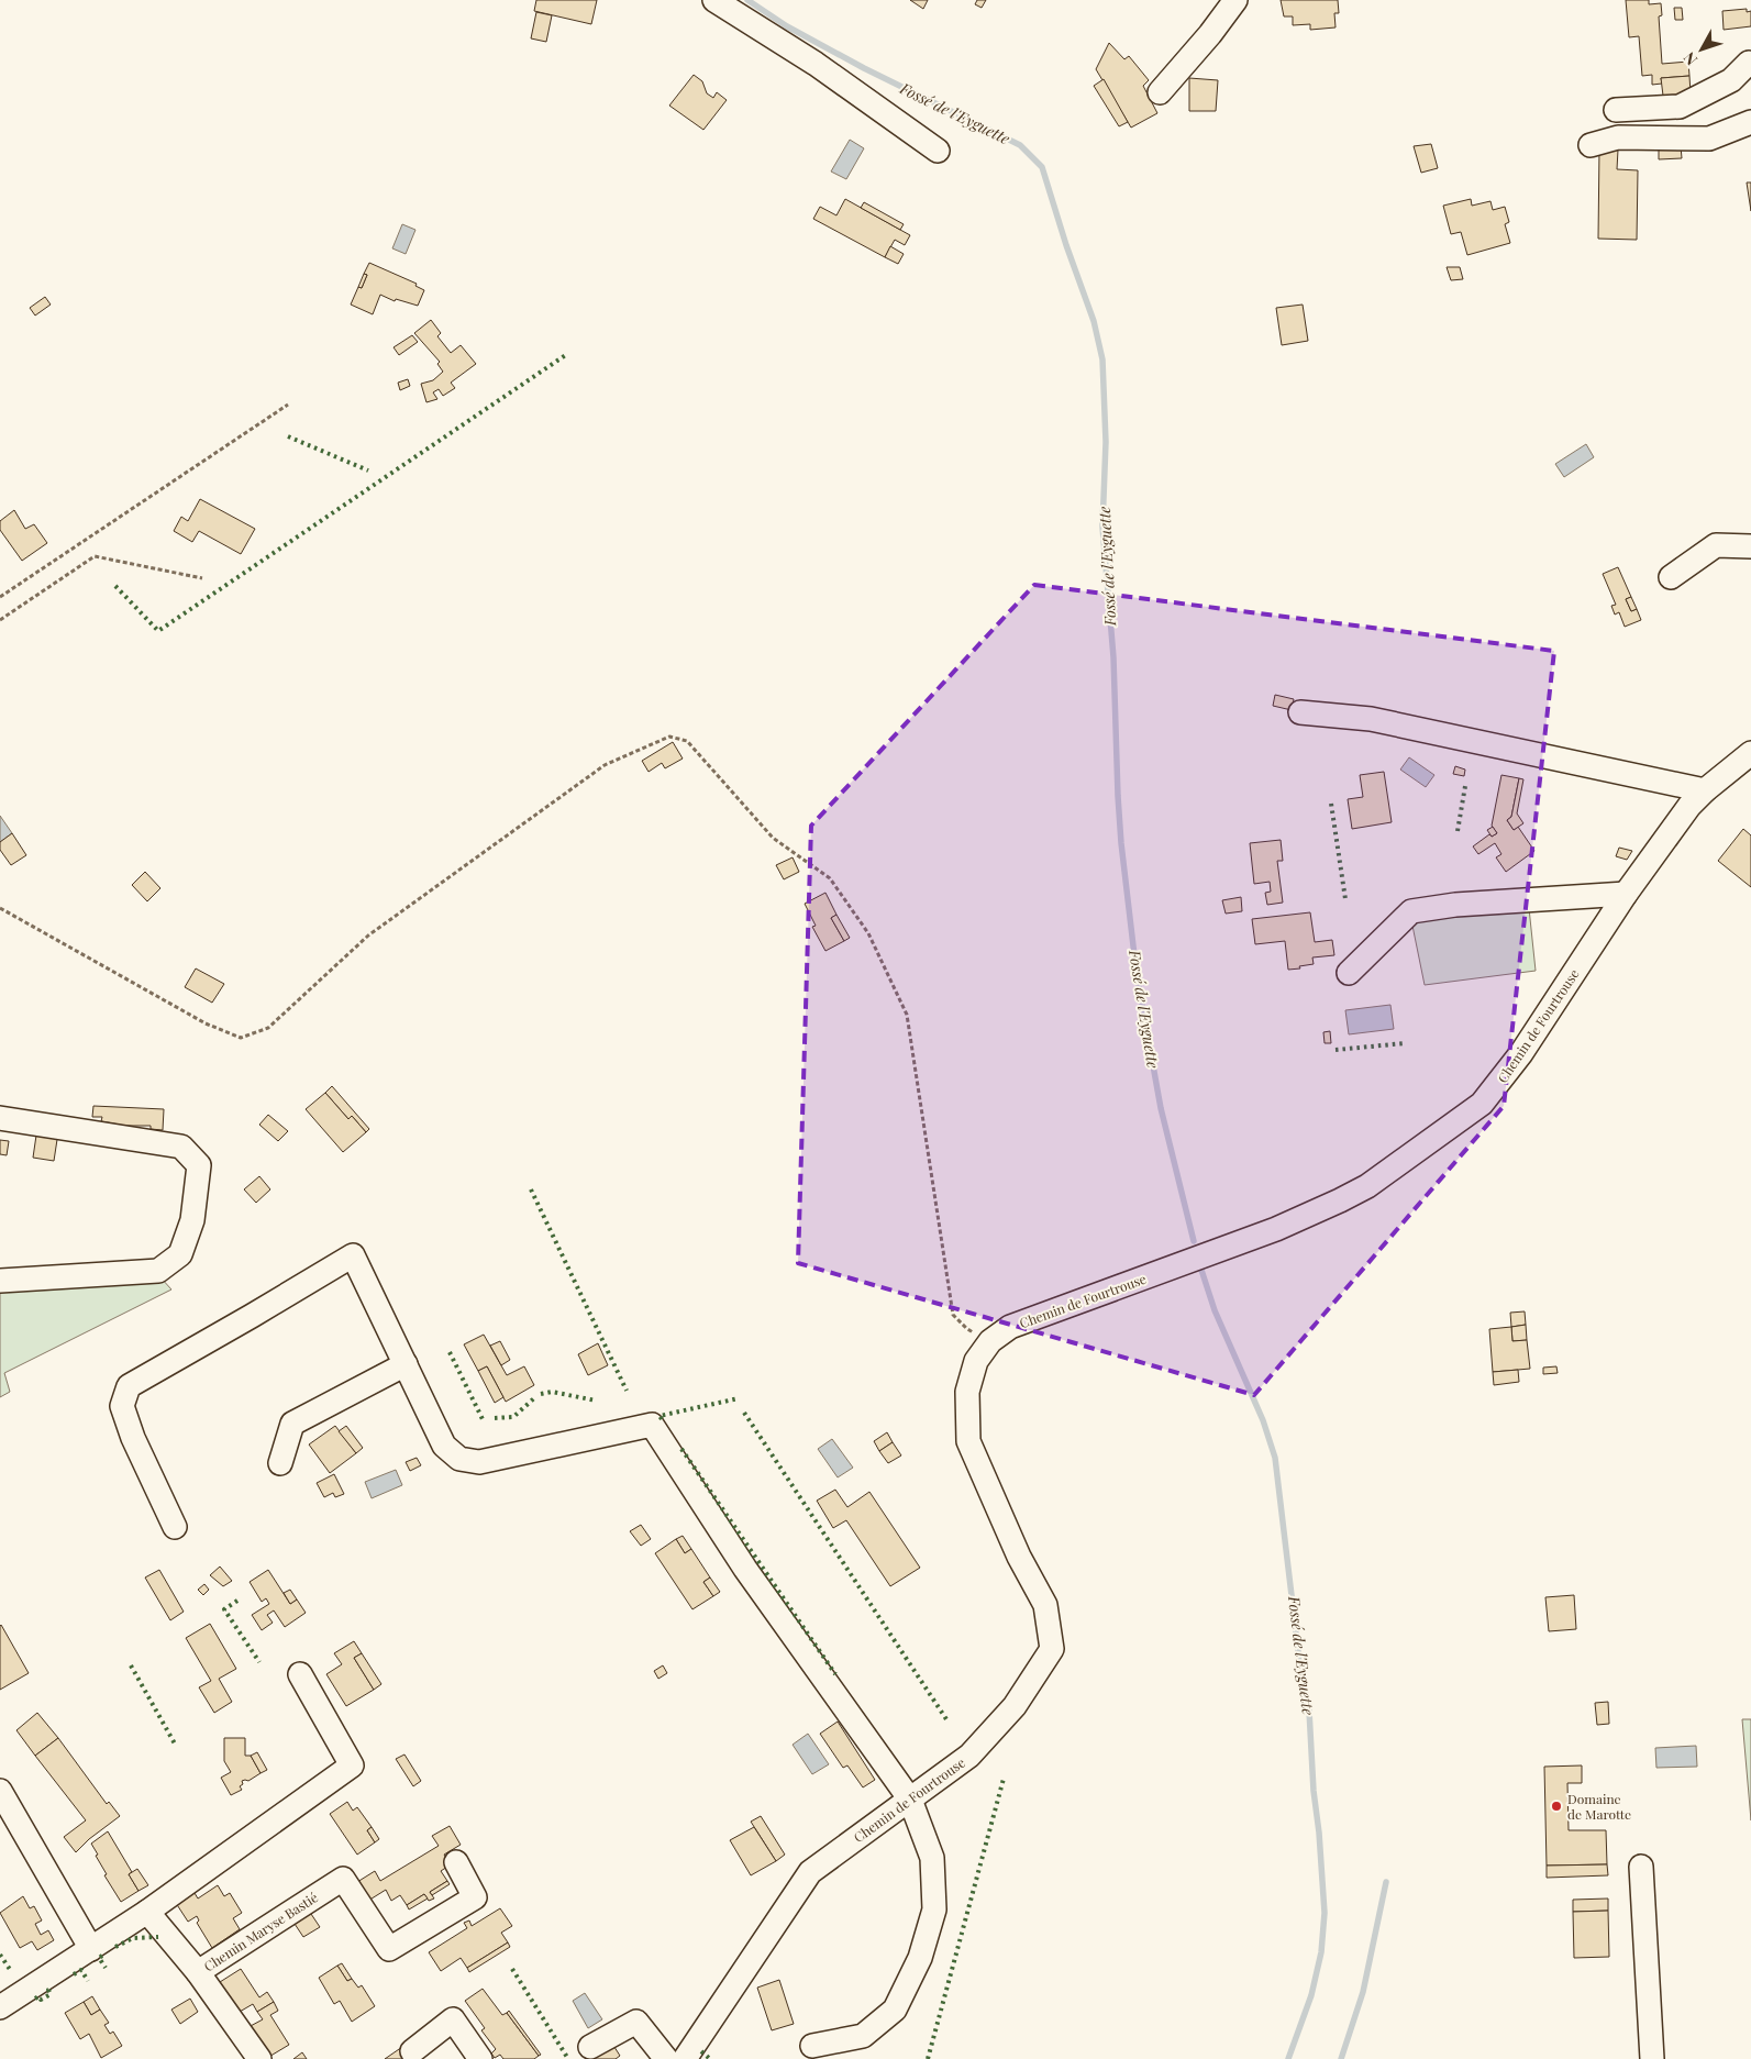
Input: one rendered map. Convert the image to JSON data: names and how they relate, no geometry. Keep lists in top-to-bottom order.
{
  "streets": {
    "street": ["Chemin de Fourtrouse", "Chemin Maryse Bastié"]
  },
  "water": ["Fossé de l'Eyguette"],
  "places": ["Domaine de Marotte"],
  "north": "bottom left"
}
